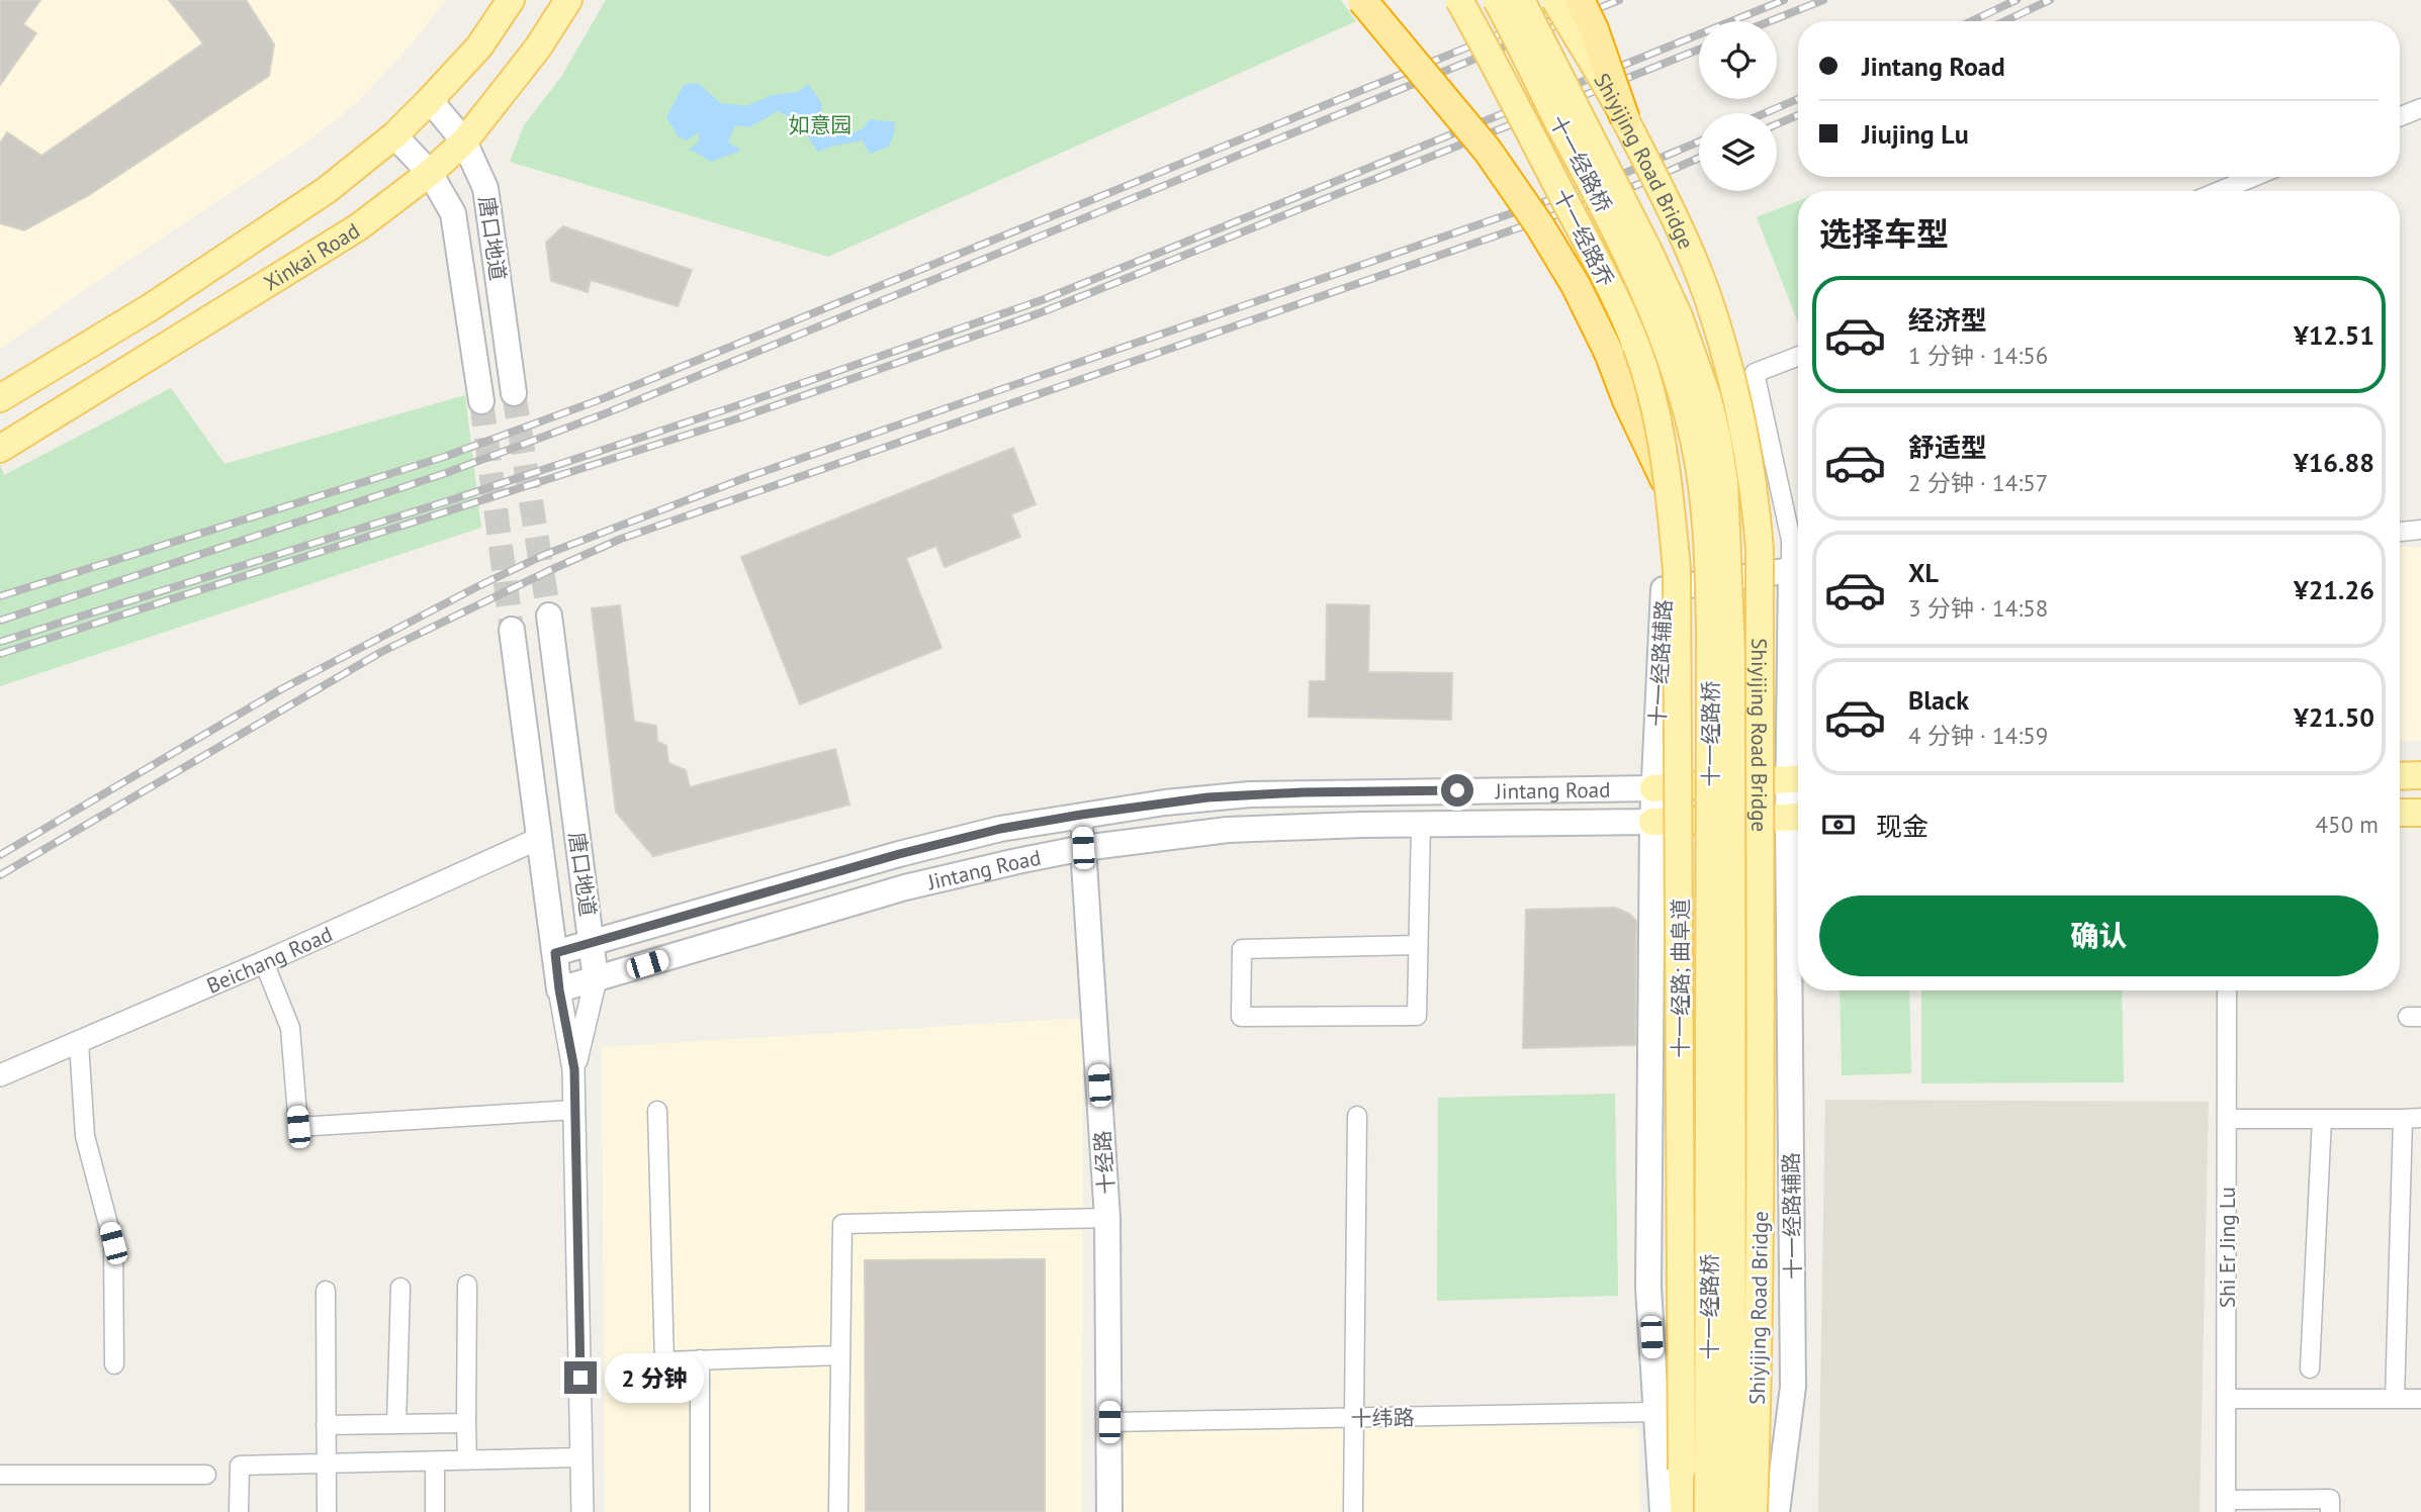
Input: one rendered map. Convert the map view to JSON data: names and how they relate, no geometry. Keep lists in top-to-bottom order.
{
  "streets": {
    "main road": [
      "Shiyijing Road Bridge",
      "十一经路桥",
      "十一经路乔",
      "唐口地道",
      "Xinkai Road",
      "十一经路辅路",
      "Jintang Road",
      "十一经路; 曲阜道",
      "十经路"
    ],
    "street": ["Beichang Road", "Shi Er Jing Lu", "十纬路"]
  },
  "crossings": [
    ["十一经路乔", "十一经路; 曲阜道"],
    ["唐口地道", "Xinkai Road"],
    ["唐口地道", "Jintang Road"],
    ["唐口地道", "Beichang Road"],
    ["十一经路辅路", "Jintang Road"],
    ["十一经路辅路", "十纬路"],
    ["Jintang Road", "十经路"],
    ["十经路", "十纬路"]
  ],
  "parks": ["如意园"],
  "page": {
    "banner": ["Jintang Road", "Jiujing Lu"],
    "heading": "选择车型",
    "list": [
      {
        "name": "经济型",
        "note": "1 分钟 · 14:56",
        "value": "¥12.51"
      },
      {
        "name": "舒适型",
        "note": "2 分钟 · 14:57",
        "value": "¥16.88"
      },
      {
        "name": "XL",
        "note": "3 分钟 · 14:58",
        "value": "¥21.26"
      },
      {
        "name": "Black",
        "note": "4 分钟 · 14:59",
        "value": "¥21.50"
      }
    ],
    "pay": ["现金", "450 m"],
    "buttons": "确认",
    "bubble": "2 分钟"
  }
}
